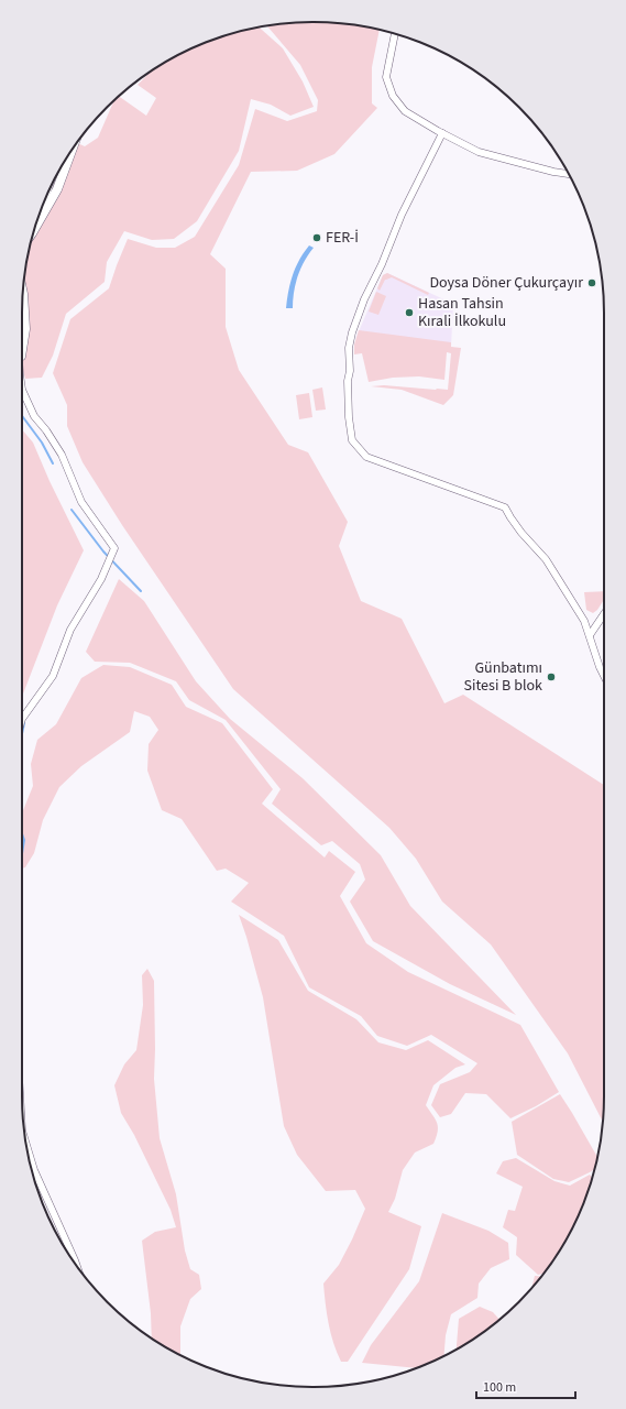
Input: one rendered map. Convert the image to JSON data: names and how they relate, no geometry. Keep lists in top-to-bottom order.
{
  "places": [
    "FER-İ",
    "Doysa Döner Çukurçayır",
    "Hasan Tahsin Kırali İlkokulu",
    "Günbatımı Sitesi B blok"
  ],
  "scale_bar": "100 m"
}
